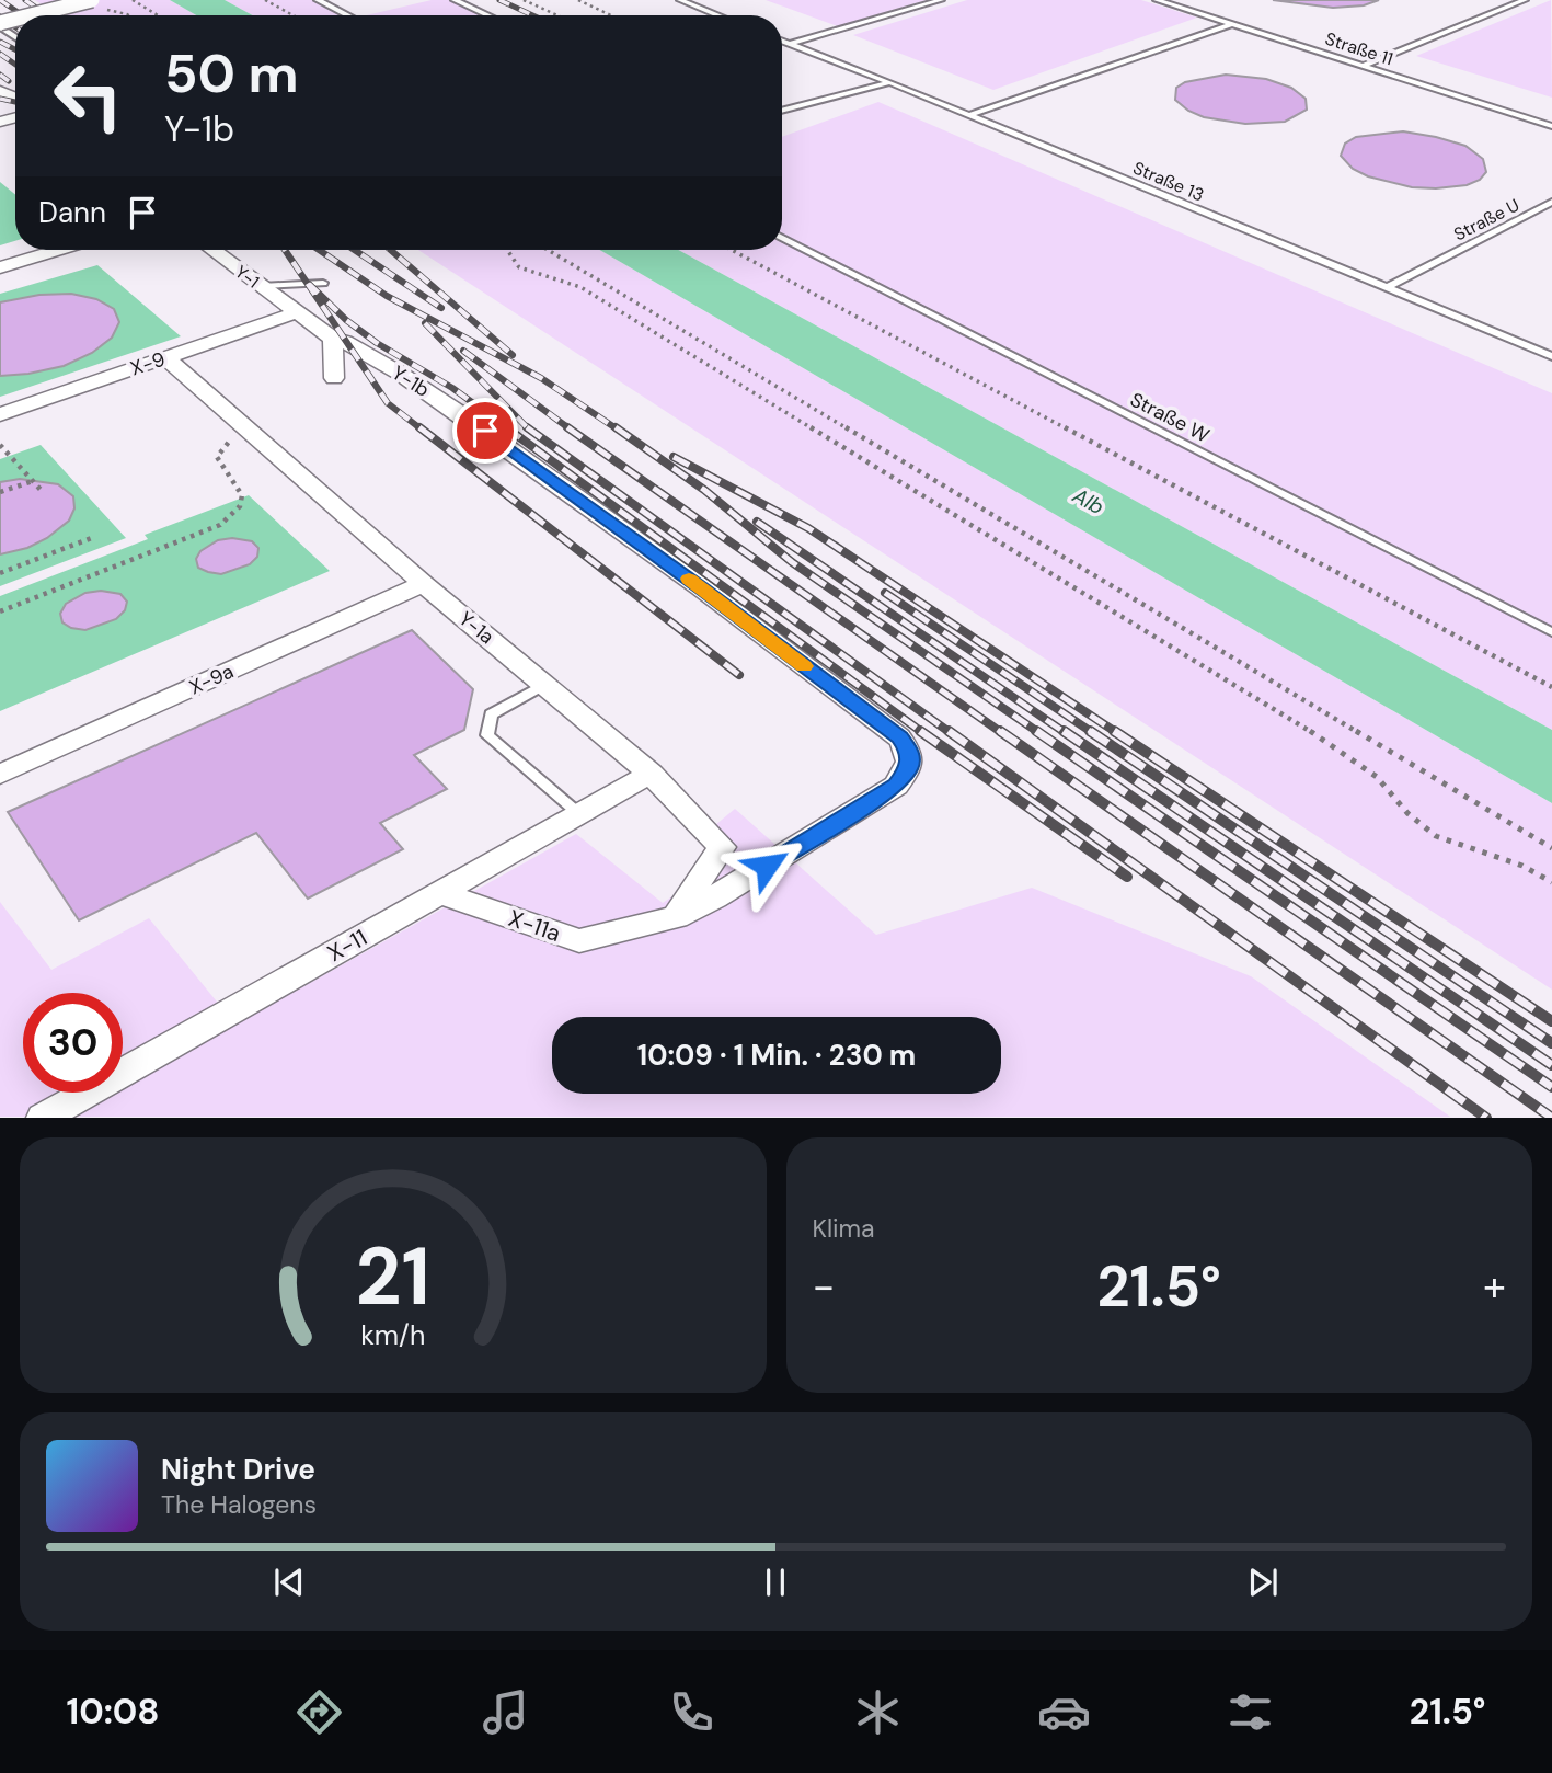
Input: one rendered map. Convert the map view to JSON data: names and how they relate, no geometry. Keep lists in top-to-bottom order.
{
  "streets": {
    "street": [
      "Y-1",
      "X-9",
      "Y-1b",
      "Y-1a",
      "X-9a",
      "X-11a",
      "X-11"
    ],
    "lane": [
      "Straße 11",
      "Straße 13",
      "Straße U",
      "Straße W"
    ]
  },
  "crossings": [
    ["Straße 13", "Straße U"],
    ["Y-1", "X-9"],
    ["Y-1", "Y-1b"],
    ["X-9", "Y-1b"],
    ["X-9", "Y-1a"],
    ["Y-1b", "Y-1a"],
    ["Y-1b", "X-11a"],
    ["Y-1a", "X-9a"],
    ["Y-1a", "X-11a"],
    ["Y-1a", "X-11"],
    ["X-11a", "X-11"]
  ],
  "water": ["Alb"],
  "page": {
    "turn": ["50 m", "Y-1b"],
    "then": "Dann",
    "limit": "30",
    "trip": "10:09 · 1 Min. · 230 m",
    "tile": "Klima",
    "heat": ["−", "21.5°", "+"],
    "song": ["Night Drive", "The Halogens"],
    "tabs": ["10:08", "21.5°"],
    "gauge": ["21", "km/h"]
  }
}
